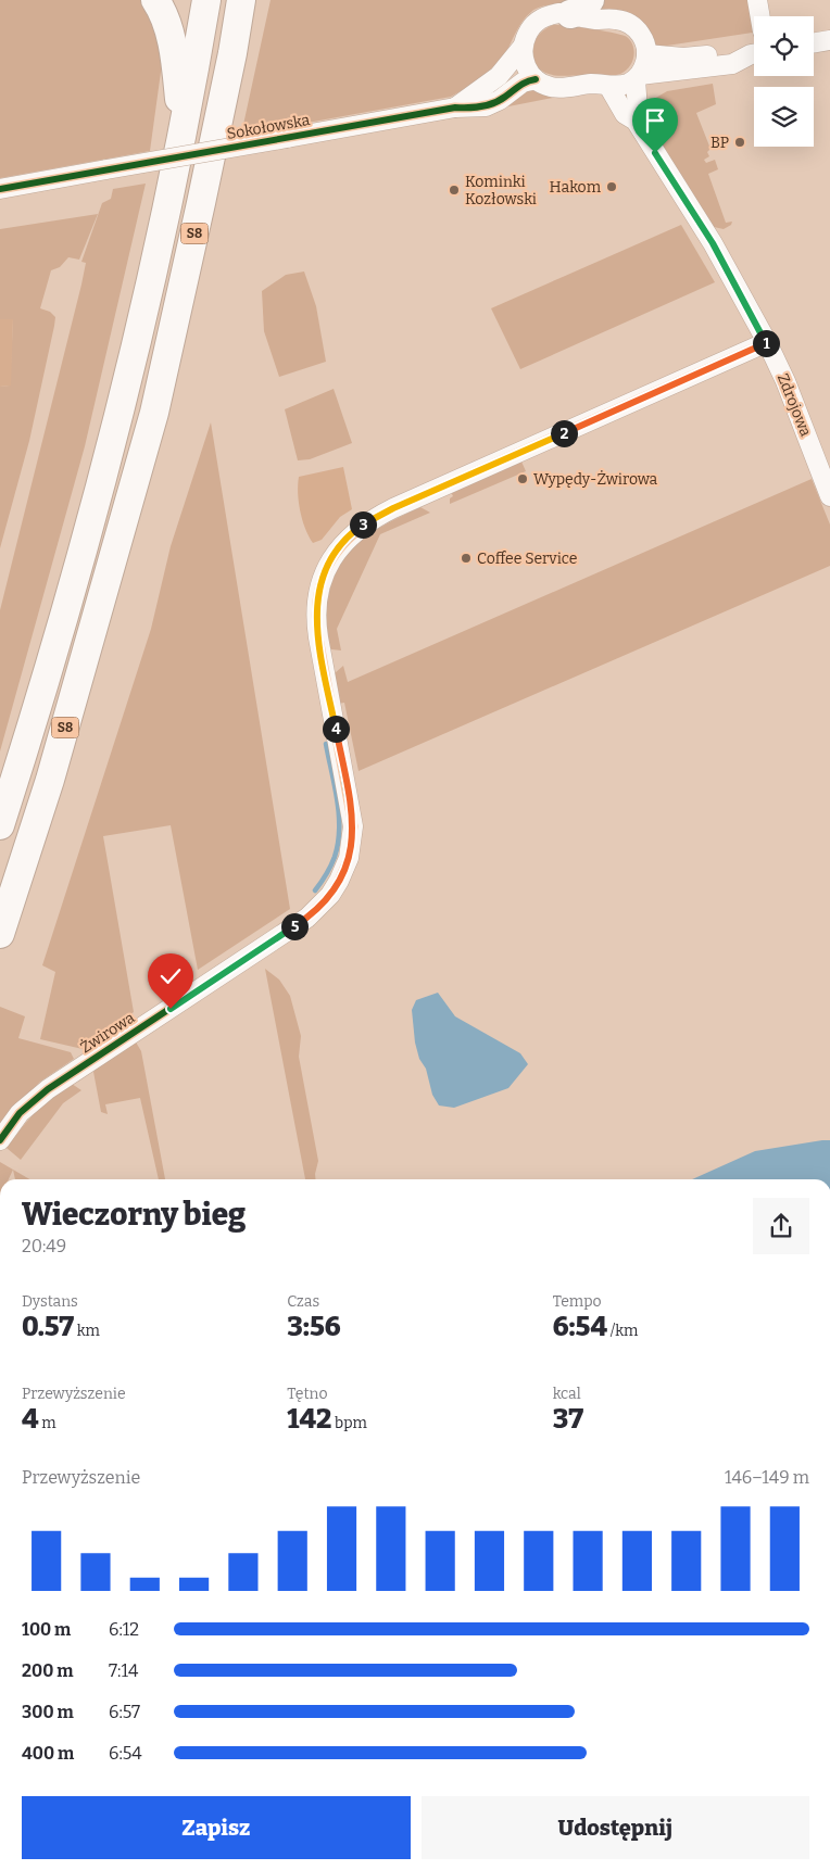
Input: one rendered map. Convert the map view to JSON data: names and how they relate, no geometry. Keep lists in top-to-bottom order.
{
  "streets": {
    "highway": ["S8"],
    "street": ["Sokołowska", "Zdrojowa", "Żwirowa"]
  },
  "crossings": [
    ["Sokołowska", "Zdrojowa"],
    ["Zdrojowa", "Żwirowa"]
  ],
  "places": [
    "BP",
    "Hakom",
    "Kominki Kozłowski",
    "Wypędy-Żwirowa",
    "Coffee Service"
  ],
  "page": {
    "pins": [
      "1",
      "2",
      "3",
      "4",
      "5"
    ],
    "heading": ["Wieczorny bieg", "20:49"],
    "stats": [
      ["Dystans", "0.57 km"],
      ["Czas", "3:56"],
      ["Tempo", "6:54 /km"],
      ["Przewyższenie", "4 m"],
      ["Tętno", "142 bpm"],
      ["kcal", "37"]
    ],
    "chart": ["Przewyższenie", "146–149 m"],
    "list": [
      {
        "name": "100 m",
        "note": "6:12"
      },
      {
        "name": "200 m",
        "note": "7:14"
      },
      {
        "name": "300 m",
        "note": "6:57"
      },
      {
        "name": "400 m",
        "note": "6:54"
      }
    ],
    "buttons": ["Zapisz", "Udostępnij"]
  }
}
